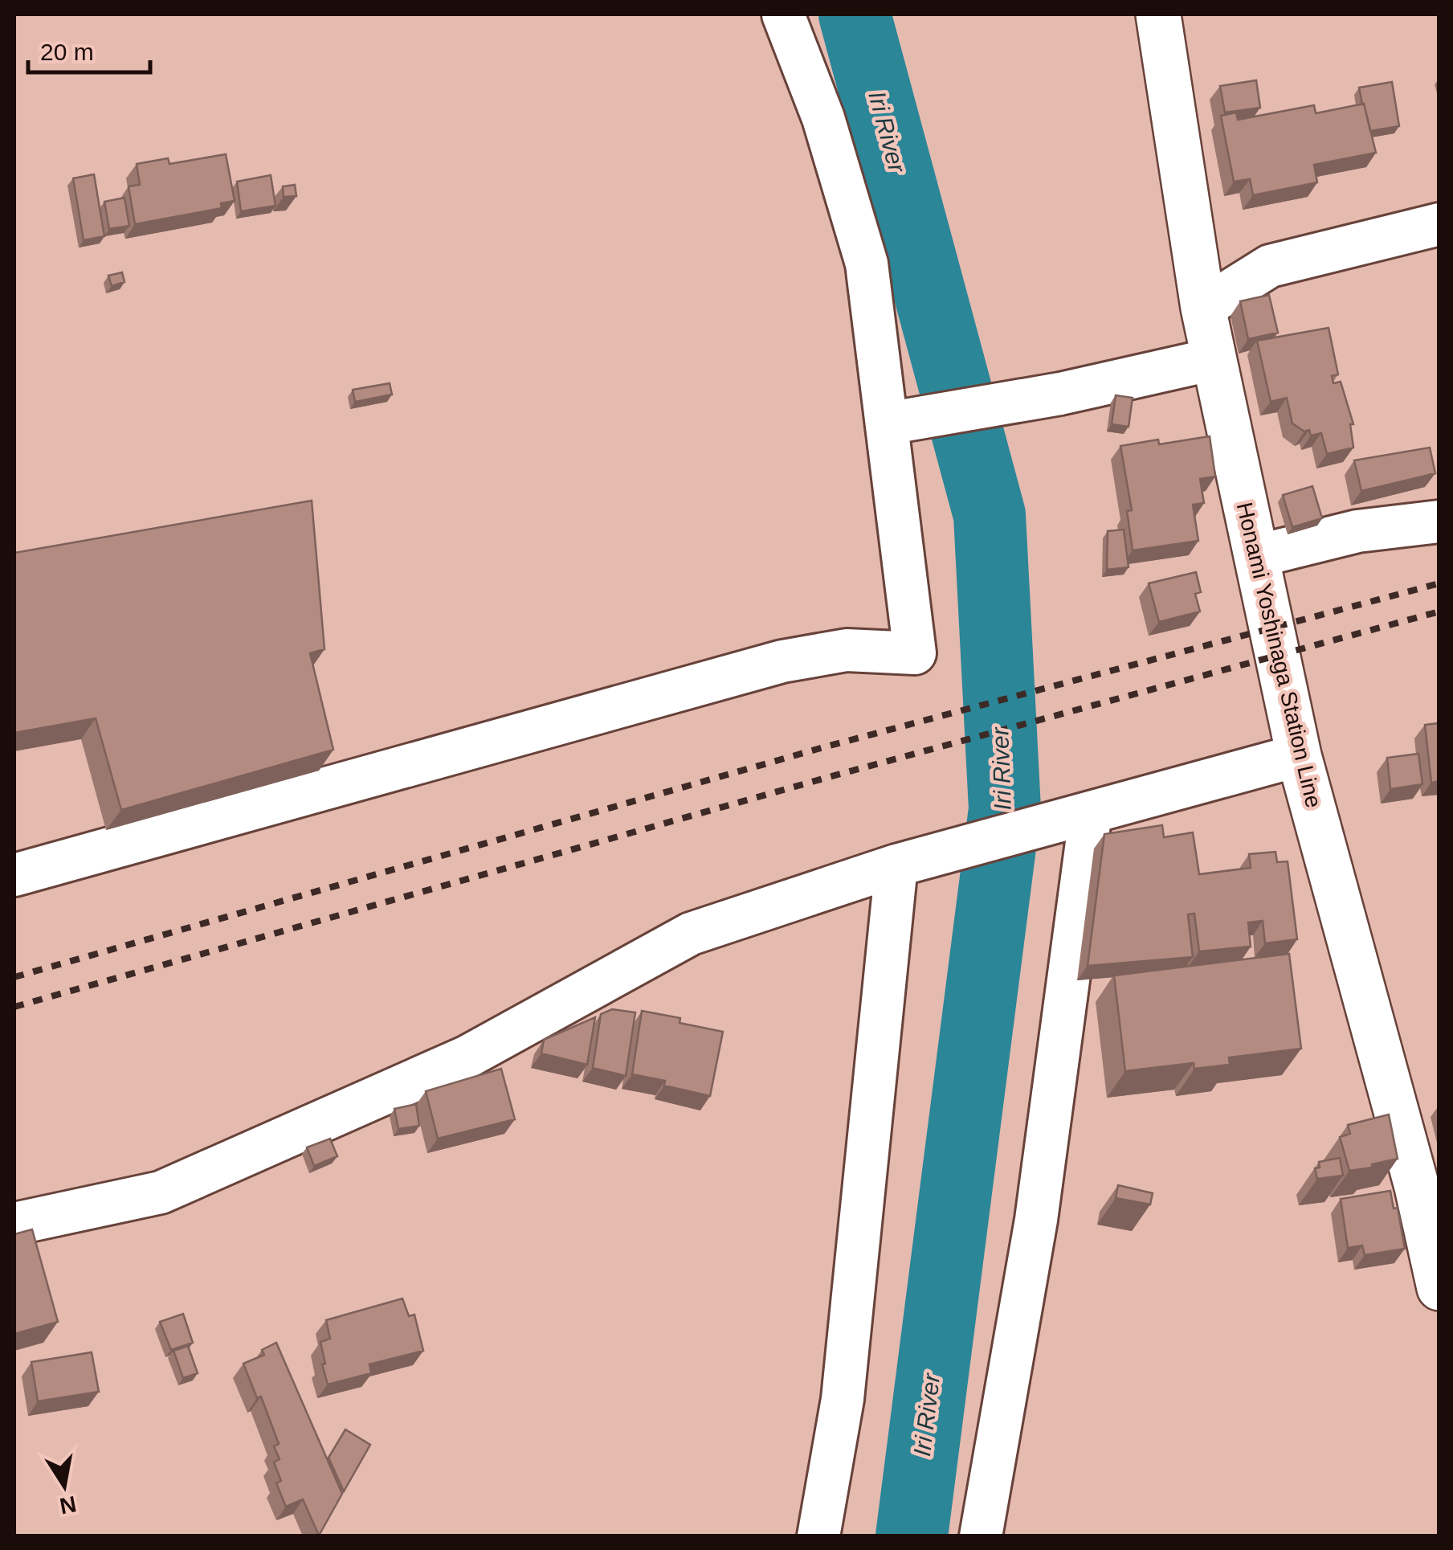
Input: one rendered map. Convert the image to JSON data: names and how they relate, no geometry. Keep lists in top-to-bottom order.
{
  "streets": {
    "main road": ["Honami Yoshinaga Station Line"]
  },
  "water": ["Iri River"],
  "scale_bar": "20 m",
  "north": "bottom"
}
